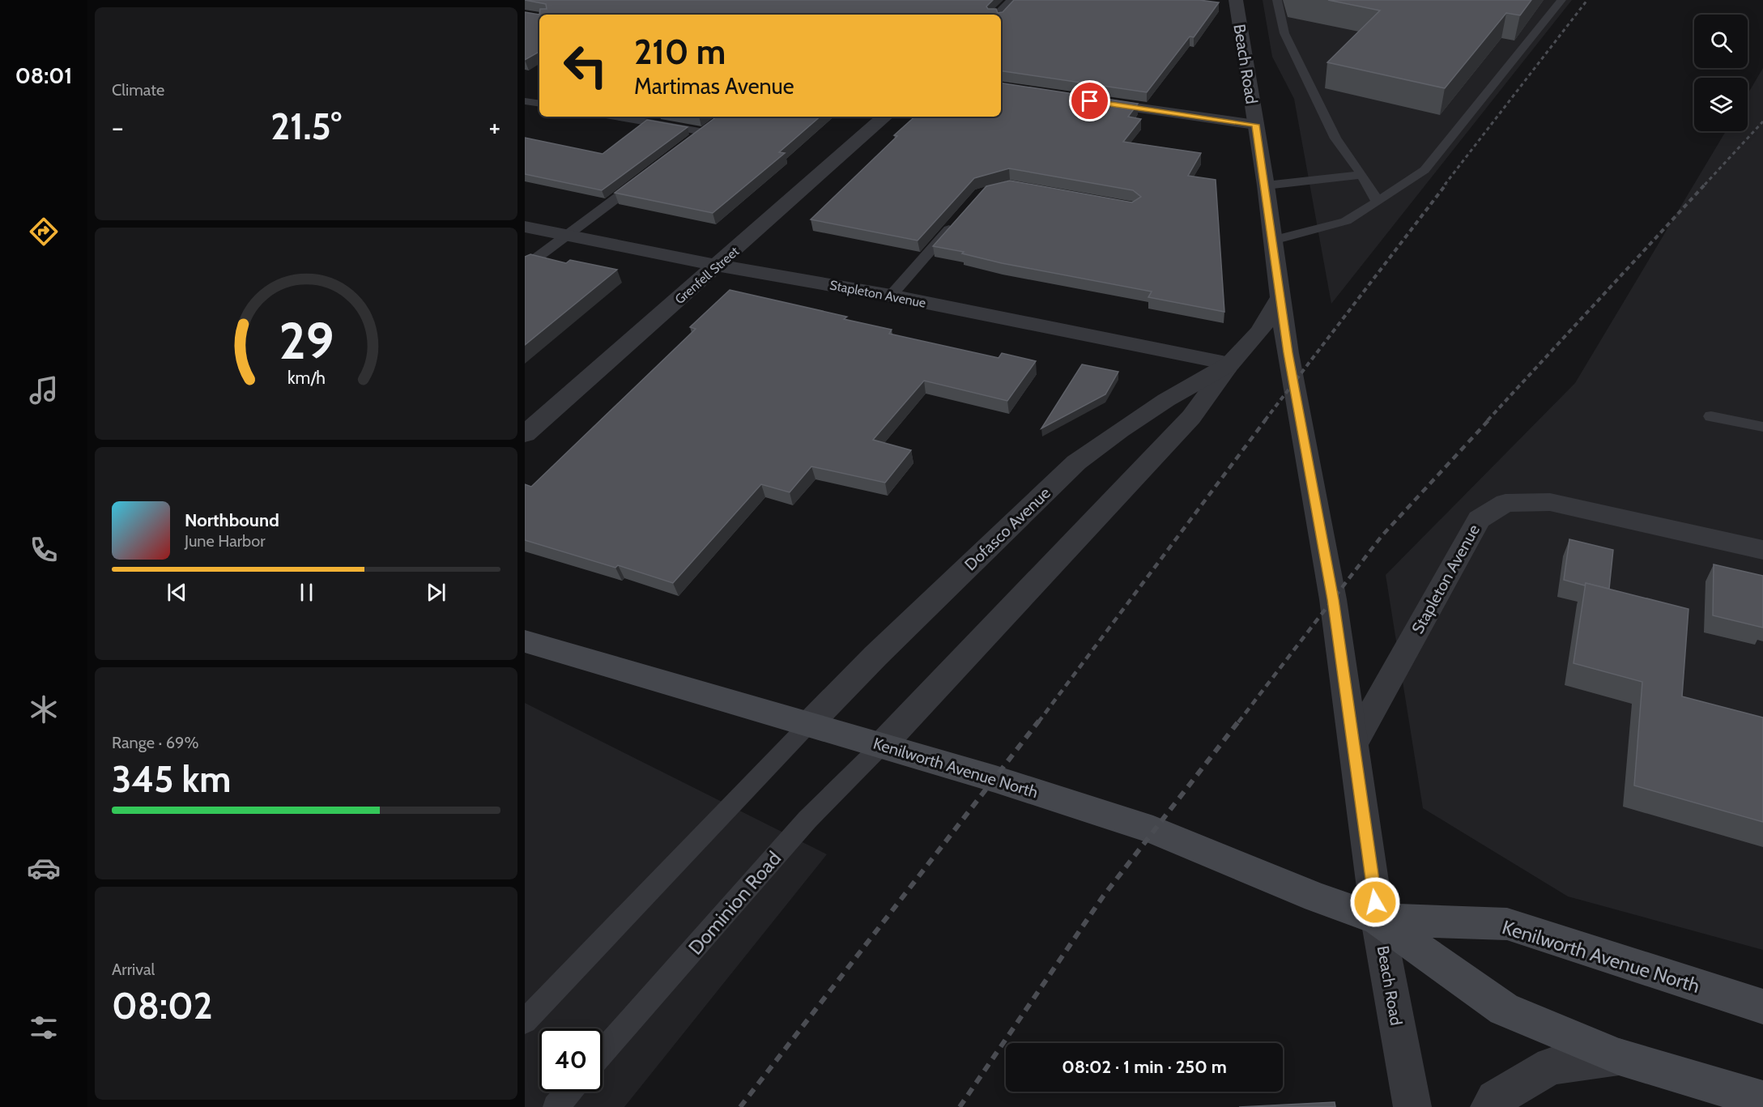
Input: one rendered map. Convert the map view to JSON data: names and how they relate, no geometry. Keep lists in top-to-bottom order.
{
  "streets": {
    "main road": ["Kenilworth Avenue North"],
    "street": [
      "Beach Road",
      "Grenfell Street",
      "Stapleton Avenue",
      "Dofasco Avenue"
    ],
    "lane": ["Dominion Road"]
  },
  "crossings": [
    ["Beach Road", "Stapleton Avenue"],
    ["Beach Road", "Dofasco Avenue"],
    ["Beach Road", "Kenilworth Avenue North"],
    ["Grenfell Street", "Stapleton Avenue"],
    ["Stapleton Avenue", "Dofasco Avenue"],
    ["Dofasco Avenue", "Kenilworth Avenue North"],
    ["Dofasco Avenue", "Dominion Road"],
    ["Kenilworth Avenue North", "Dominion Road"]
  ],
  "page": {
    "tabs": "08:01",
    "tile": [
      "Climate",
      ["Range · 69%", "345 km"],
      ["Arrival", "08:02"]
    ],
    "turn": ["210 m", "Martimas Avenue"],
    "heat": ["−", "21.5°", "+"],
    "song": ["Northbound", "June Harbor"],
    "limit": "40",
    "trip": "08:02 · 1 min · 250 m",
    "gauge": ["29", "km/h"]
  }
}
